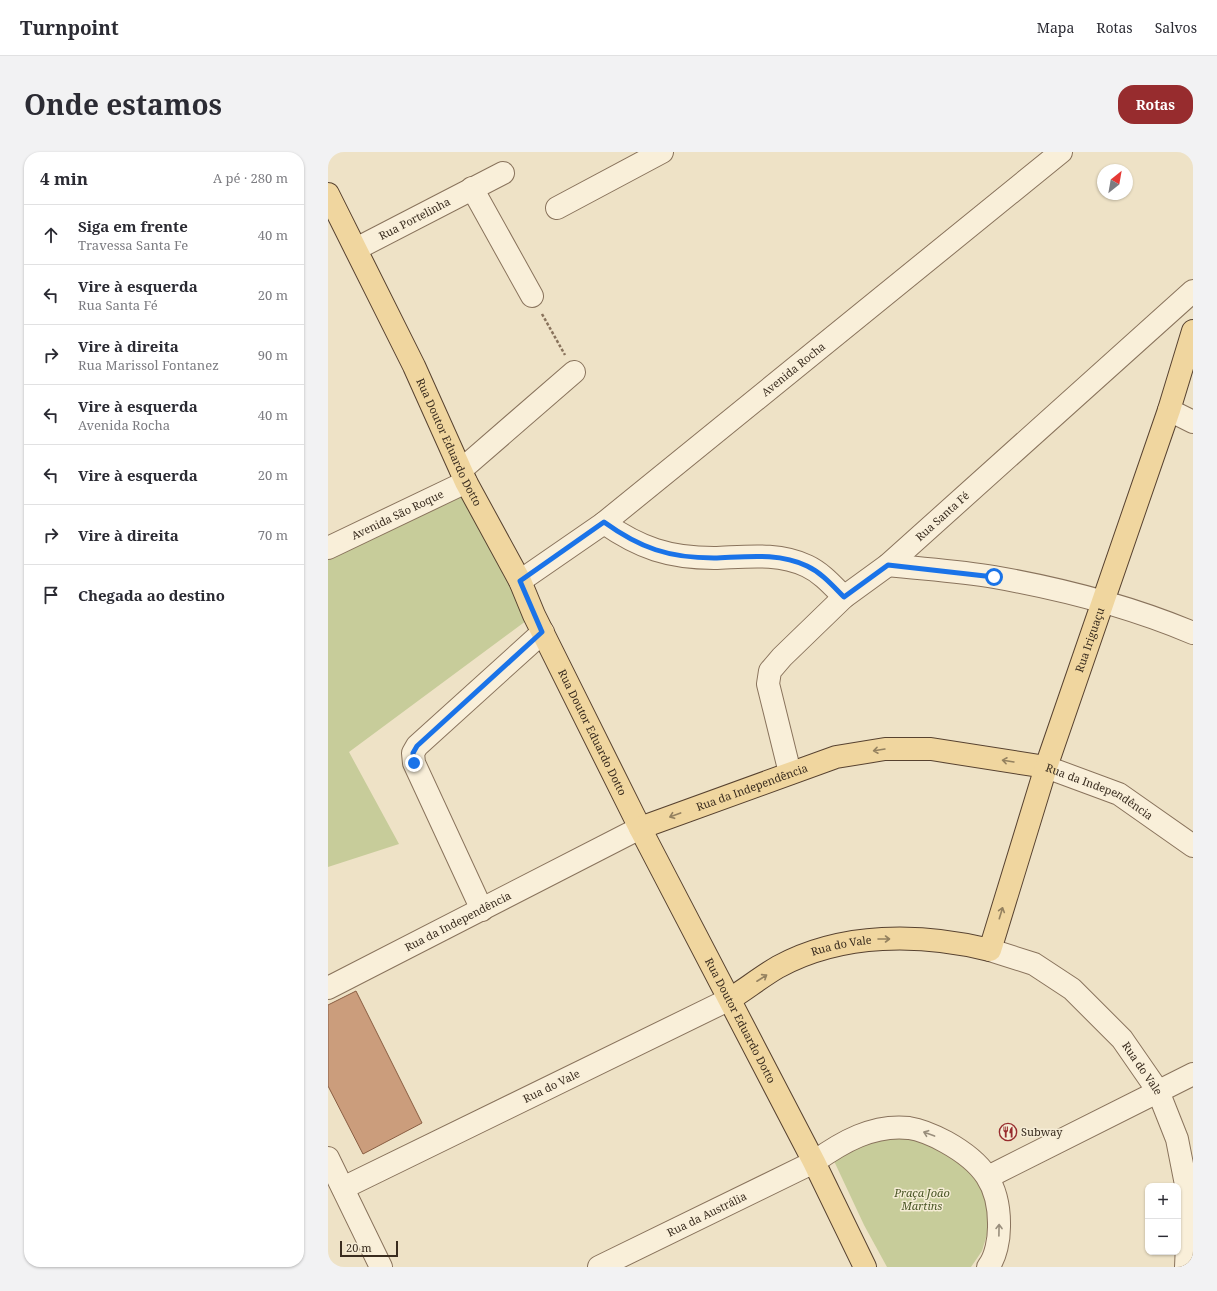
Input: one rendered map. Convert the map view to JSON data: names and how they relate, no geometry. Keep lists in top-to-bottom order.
{
  "streets": {
    "main road": [
      "Rua Doutor Eduardo Dotto",
      "Rua Iriguaçu",
      "Rua da Independência",
      "Rua do Vale"
    ],
    "street": [
      "Rua Portelinha",
      "Avenida Rocha",
      "Avenida São Roque",
      "Rua Santa Fé",
      "Rua da Austrália"
    ]
  },
  "crossings": [
    ["Rua Portelinha", "Rua Doutor Eduardo Dotto"],
    ["Avenida Rocha", "Rua Doutor Eduardo Dotto"],
    ["Rua Doutor Eduardo Dotto", "Avenida São Roque"],
    ["Rua Doutor Eduardo Dotto", "Rua da Independência"],
    ["Rua Doutor Eduardo Dotto", "Rua do Vale"],
    ["Rua Doutor Eduardo Dotto", "Rua da Austrália"],
    ["Rua Santa Fé", "Rua da Independência"],
    ["Rua Iriguaçu", "Rua da Independência"],
    ["Rua Iriguaçu", "Rua do Vale"]
  ],
  "one_way": ["Rua da Independência"],
  "parks": ["Praça João Martins"],
  "places": {
    "restaurant": ["Subway"]
  },
  "scale_bar": "20 m",
  "north": "top right",
  "page": {
    "header": "Turnpoint",
    "nav": ["Mapa", "Rotas", "Salvos"],
    "title": "Onde estamos",
    "buttons": "Rotas",
    "heading": ["4 min", "A pé · 280 m"],
    "list": [
      ["Siga em frente", "Travessa Santa Fe", "40 m"],
      ["Vire à esquerda", "Rua Santa Fé", "20 m"],
      ["Vire à direita", "Rua Marissol Fontanez", "90 m"],
      ["Vire à esquerda", "Avenida Rocha", "40 m"],
      ["Vire à esquerda", "20 m"],
      ["Vire à direita", "70 m"],
      "Chegada ao destino"
    ],
    "map_buttons": ["+", "−"],
    "scale": "20 m"
  }
}
